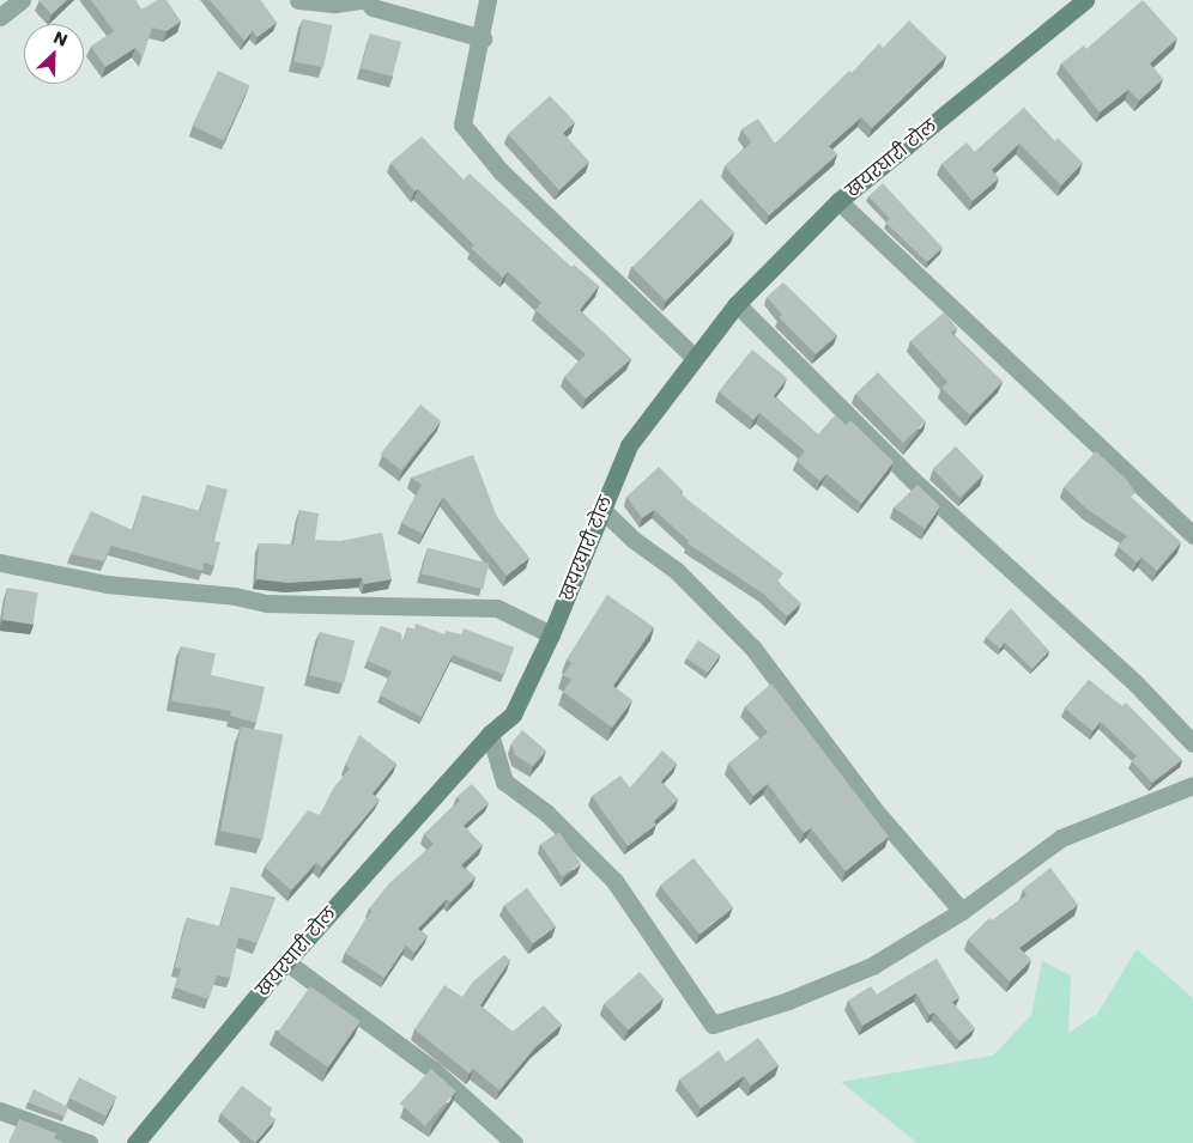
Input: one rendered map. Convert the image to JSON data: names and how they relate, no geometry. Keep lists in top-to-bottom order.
{
  "streets": {
    "street": ["खयरघारी टोल"]
  },
  "north": "top right"
}
